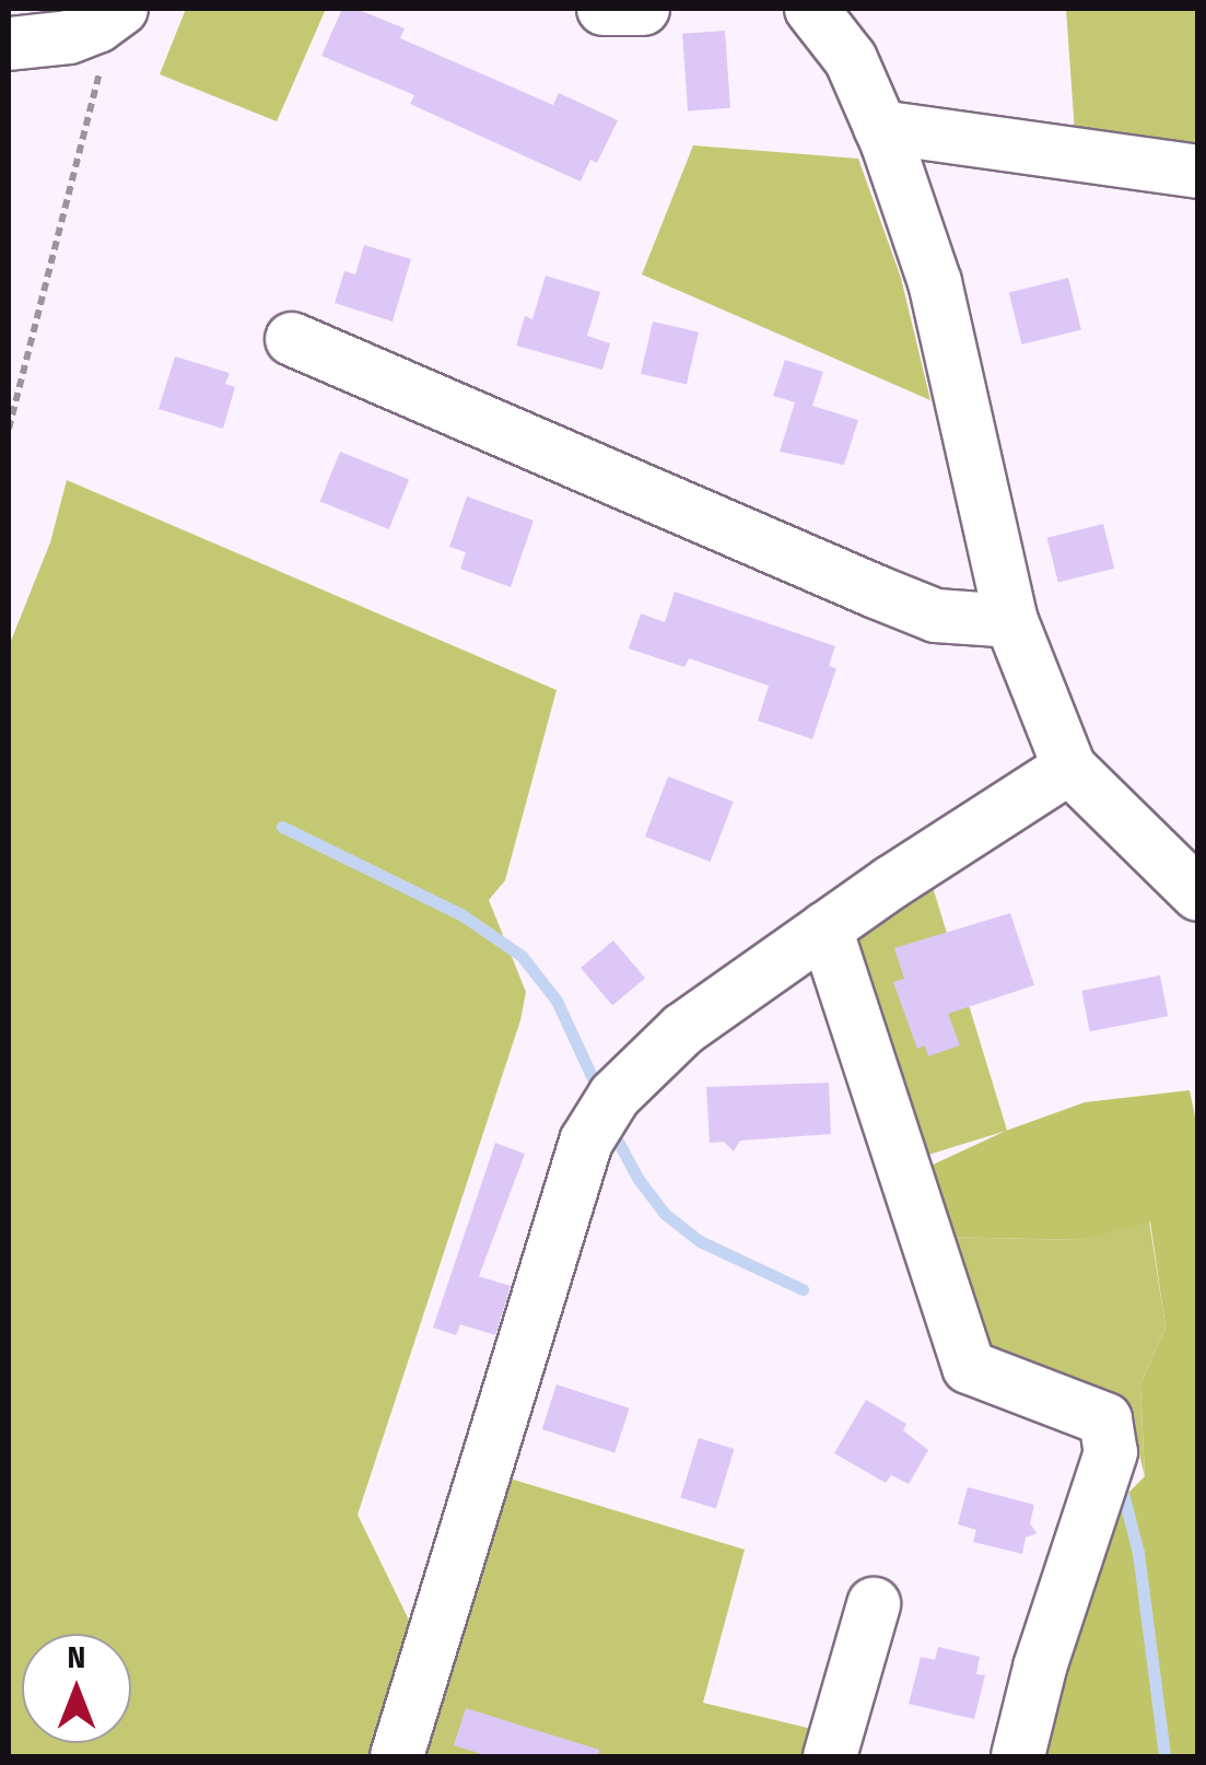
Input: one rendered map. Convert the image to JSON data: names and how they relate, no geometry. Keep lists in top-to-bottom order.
{
  "north": "top"
}
